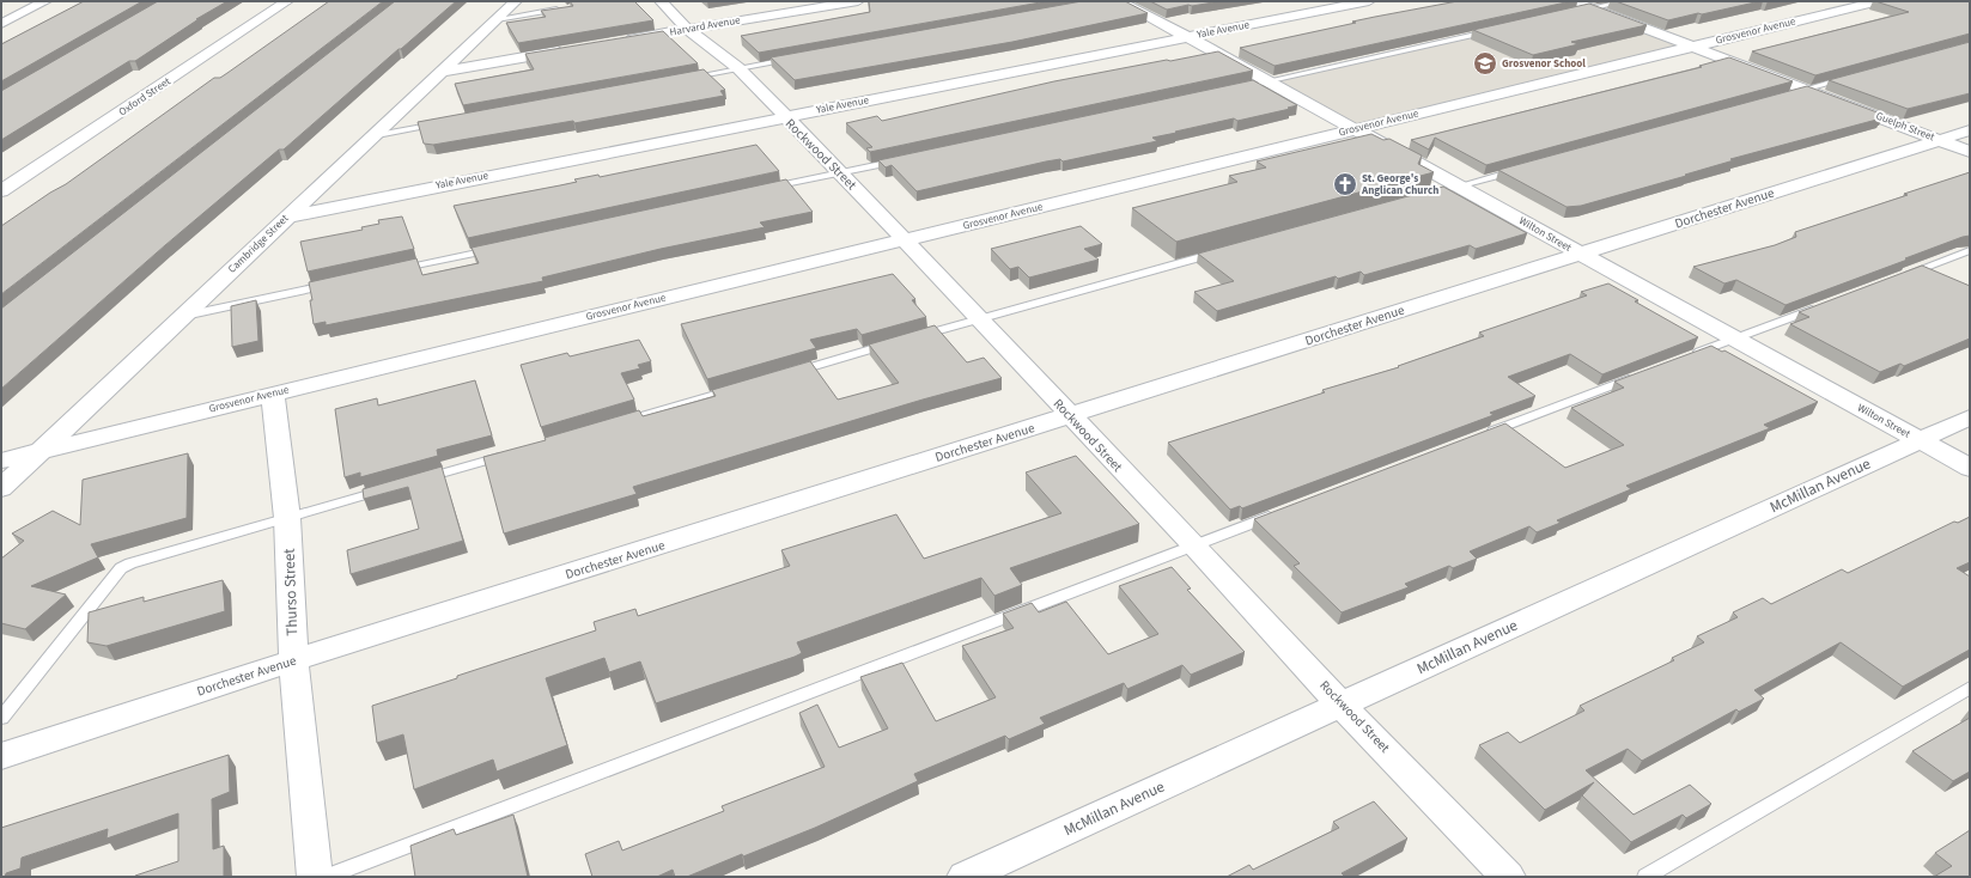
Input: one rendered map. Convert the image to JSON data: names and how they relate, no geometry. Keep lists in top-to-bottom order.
{
  "streets": {
    "street": [
      "Harvard Avenue",
      "Yale Avenue",
      "Grosvenor Avenue",
      "Oxford Street",
      "Guelph Street",
      "Rockwood Street",
      "Dorchester Avenue",
      "Wilton Street",
      "Cambridge Street",
      "McMillan Avenue",
      "Thurso Street"
    ]
  },
  "crossings": [
    ["Harvard Avenue", "Rockwood Street"],
    ["Yale Avenue", "Rockwood Street"],
    ["Yale Avenue", "Wilton Street"],
    ["Yale Avenue", "Cambridge Street"],
    ["Grosvenor Avenue", "Guelph Street"],
    ["Grosvenor Avenue", "Rockwood Street"],
    ["Grosvenor Avenue", "Wilton Street"],
    ["Grosvenor Avenue", "Cambridge Street"],
    ["Grosvenor Avenue", "Thurso Street"],
    ["Guelph Street", "Dorchester Avenue"],
    ["Rockwood Street", "Dorchester Avenue"],
    ["Rockwood Street", "McMillan Avenue"],
    ["Dorchester Avenue", "Wilton Street"],
    ["Dorchester Avenue", "Thurso Street"],
    ["Wilton Street", "McMillan Avenue"]
  ],
  "places": {
    "school or university": ["Grosvenor School"],
    "church": ["St. George's Anglican Church"]
  }
}
